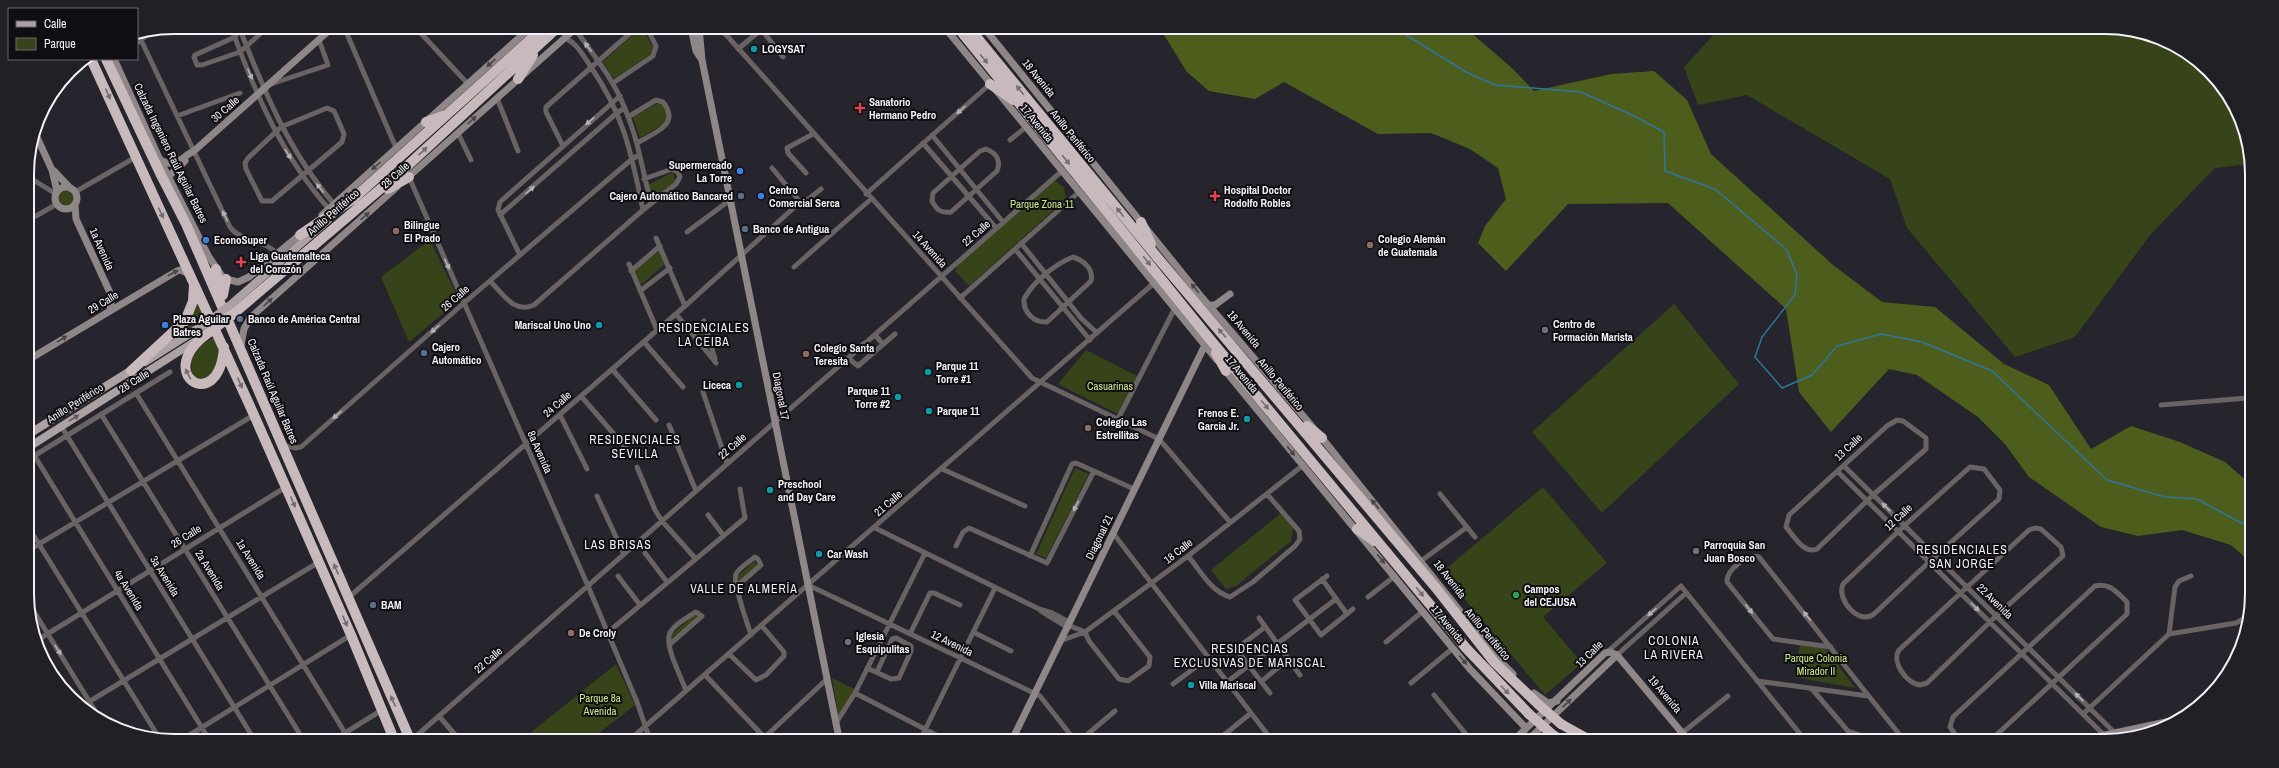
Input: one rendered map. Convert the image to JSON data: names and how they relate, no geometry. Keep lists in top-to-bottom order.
{
  "streets": {
    "highway": ["Anillo Periférico", "Calzada Raúl Aguilar Batres"],
    "street": [
      "18 Avenida",
      "30 Calle",
      "17 Avenida",
      "Calzada Ingeniero Raúl Aguilar Batres",
      "28 Calle",
      "22 Calle",
      "1a Avenida",
      "14 Avenida",
      "26 Calle",
      "29 Calle",
      "Diagonal 17",
      "24 Calle",
      "13 Calle",
      "8a Avenida",
      "21 Calle",
      "12 Calle",
      "Diagonal 21",
      "18 Calle",
      "2a Avenida",
      "3a Avenida",
      "4a Avenida",
      "22 Avenida",
      "12 Avenida",
      "19 Avenida"
    ]
  },
  "crossings": [
    ["18 Avenida", "13 Calle"],
    ["30 Calle", "Calzada Ingeniero Raúl Aguilar Batres"],
    ["17 Avenida", "22 Calle"],
    ["17 Avenida", "13 Calle"],
    ["17 Avenida", "21 Calle"],
    ["17 Avenida", "Diagonal 21"],
    ["17 Avenida", "18 Calle"],
    ["Anillo Periférico", "Calzada Raúl Aguilar Batres"],
    ["Anillo Periférico", "3a Avenida"],
    ["Calzada Ingeniero Raúl Aguilar Batres", "Calzada Raúl Aguilar Batres"],
    ["28 Calle", "1a Avenida"],
    ["28 Calle", "Calzada Raúl Aguilar Batres"],
    ["28 Calle", "8a Avenida"],
    ["28 Calle", "2a Avenida"],
    ["28 Calle", "3a Avenida"],
    ["28 Calle", "4a Avenida"],
    ["22 Calle", "14 Avenida"],
    ["22 Calle", "Diagonal 17"],
    ["22 Calle", "8a Avenida"],
    ["1a Avenida", "26 Calle"],
    ["1a Avenida", "29 Calle"],
    ["14 Avenida", "21 Calle"],
    ["14 Avenida", "Diagonal 21"],
    ["26 Calle", "Calzada Raúl Aguilar Batres"],
    ["26 Calle", "8a Avenida"],
    ["26 Calle", "2a Avenida"],
    ["26 Calle", "3a Avenida"],
    ["26 Calle", "4a Avenida"],
    ["Calzada Raúl Aguilar Batres", "24 Calle"],
    ["Diagonal 17", "24 Calle"],
    ["Diagonal 17", "21 Calle"],
    ["Diagonal 17", "12 Avenida"],
    ["24 Calle", "8a Avenida"],
    ["13 Calle", "22 Avenida"],
    ["13 Calle", "19 Avenida"],
    ["8a Avenida", "21 Calle"],
    ["21 Calle", "12 Avenida"],
    ["12 Calle", "22 Avenida"],
    ["Diagonal 21", "18 Calle"],
    ["Diagonal 21", "12 Avenida"]
  ],
  "one_way": ["29 Calle"],
  "districts": [
    "RESIDENCIALES LA CEIBA",
    "RESIDENCIALES SEVILLA",
    "LAS BRISAS",
    "RESIDENCIALES SAN JORGE",
    "VALLE DE ALMERÍA",
    "COLONIA LA RIVERA",
    "RESIDENCIAS EXCLUSIVAS DE MARISCAL"
  ],
  "parks": [
    "Parque Zona 11",
    "Casuarinas",
    "Parque Colonia Mirador II",
    "Parque 8a Avenida"
  ],
  "places": {
    "other": [
      "LOGYSAT",
      "Supermercado La Torre",
      "Cajero Automático Bancared",
      "Centro Comercial Serca",
      "Banco de Antigua",
      "Bilingue El Prado",
      "EconoSuper",
      "Colegio Alemán de Guatemala",
      "Banco de América Central",
      "Plaza Aguilar Batres",
      "Mariscal Uno Uno",
      "Centro de Formación Marista",
      "Cajero Automático",
      "Colegio Santa Teresita",
      "Parque 11 Torre #1",
      "Liceca",
      "Parque 11 Torre #2",
      "Parque 11",
      "Frenos E. Garcia Jr.",
      "Colegio Las Estrellitas",
      "Preschool and Day Care",
      "Parroquia San Juan Bosco",
      "Car Wash",
      "Campos del CEJUSA",
      "BAM",
      "De Croly",
      "Iglesia Esquipulitas",
      "Villa Mariscal"
    ],
    "health": ["Sanatorio Hermano Pedro", "Hospital Doctor Rodolfo Robles", "Liga Guatemalteca del Corazón"]
  },
  "legend": ["Calle", "Parque"]
}
